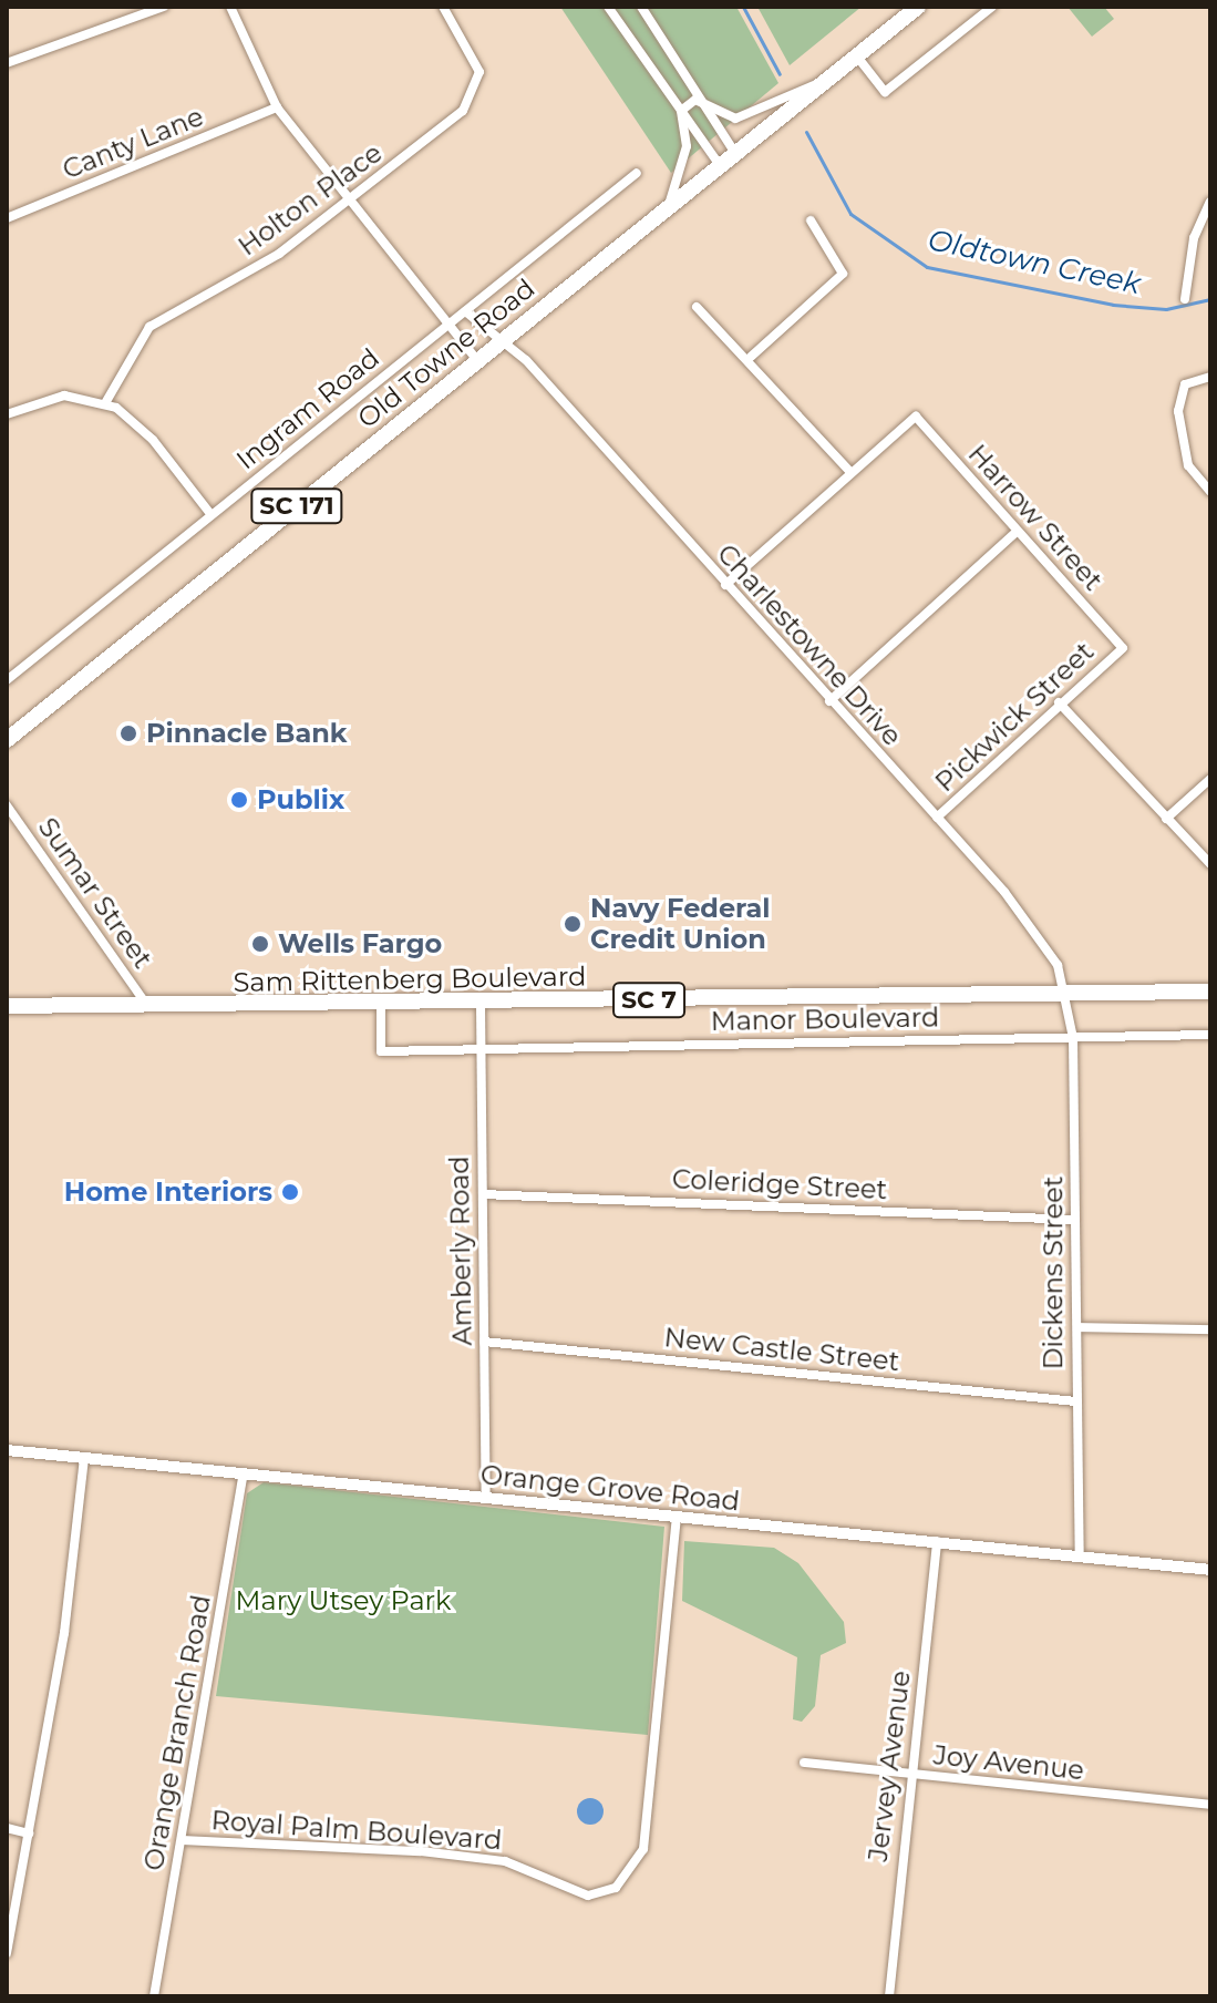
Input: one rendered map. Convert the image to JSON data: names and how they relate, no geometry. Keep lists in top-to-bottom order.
{
  "streets": {
    "main road": [
      "Old Towne Road",
      "SC 171",
      "Sam Rittenberg Boulevard",
      "SC 7"
    ],
    "street": [
      "Canty Lane",
      "Holton Place",
      "Ingram Road",
      "Harrow Street",
      "Charlestowne Drive",
      "Pickwick Street",
      "Sumar Street",
      "Manor Boulevard",
      "Coleridge Street",
      "Amberly Road",
      "Dickens Street",
      "New Castle Street",
      "Orange Grove Road",
      "Orange Branch Road",
      "Joy Avenue",
      "Jervey Avenue",
      "Royal Palm Boulevard"
    ]
  },
  "crossings": [
    ["Old Towne Road", "Charlestowne Drive"],
    ["Ingram Road", "Charlestowne Drive"],
    ["Harrow Street", "Pickwick Street"],
    ["Charlestowne Drive", "Pickwick Street"],
    ["Charlestowne Drive", "Sam Rittenberg Boulevard"],
    ["Charlestowne Drive", "Dickens Street"],
    ["Sumar Street", "Sam Rittenberg Boulevard"],
    ["Sam Rittenberg Boulevard", "Manor Boulevard"],
    ["Sam Rittenberg Boulevard", "Amberly Road"],
    ["Sam Rittenberg Boulevard", "Dickens Street"],
    ["Manor Boulevard", "Amberly Road"],
    ["Manor Boulevard", "Dickens Street"],
    ["Coleridge Street", "Amberly Road"],
    ["Coleridge Street", "Dickens Street"],
    ["Amberly Road", "New Castle Street"],
    ["Amberly Road", "Orange Grove Road"],
    ["Dickens Street", "New Castle Street"],
    ["Dickens Street", "Orange Grove Road"],
    ["Orange Grove Road", "Orange Branch Road"],
    ["Orange Grove Road", "Jervey Avenue"],
    ["Orange Grove Road", "Royal Palm Boulevard"],
    ["Orange Branch Road", "Royal Palm Boulevard"],
    ["Joy Avenue", "Jervey Avenue"]
  ],
  "water": ["Oldtown Creek"],
  "parks": ["Mary Utsey Park"],
  "places": [
    "Pinnacle Bank",
    "Publix",
    "Navy Federal Credit Union",
    "Wells Fargo",
    "Home Interiors"
  ]
}
